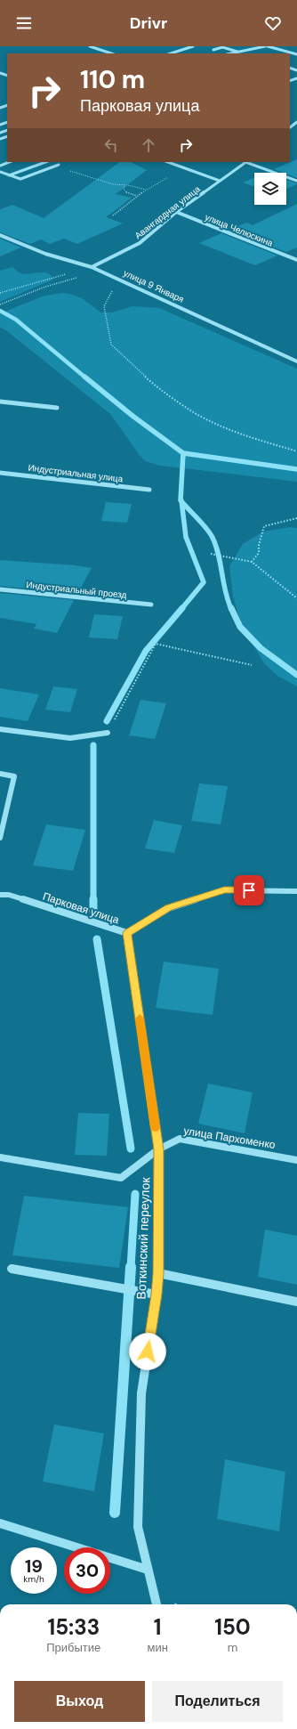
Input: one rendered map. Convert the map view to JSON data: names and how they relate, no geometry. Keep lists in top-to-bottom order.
{
  "streets": {
    "street": [
      "Авангардная улица",
      "улица Челюскина",
      "улица 9 Января",
      "Индустриальная улица",
      "Индустриальный проезд",
      "Парковая улица",
      "улица Пархоменко",
      "Воткинский переулок"
    ]
  },
  "crossings": [
    ["Авангардная улица", "улица Челюскина"],
    ["Авангардная улица", "улица 9 Января"],
    ["Парковая улица", "Воткинский переулок"],
    ["улица Пархоменко", "Воткинский переулок"]
  ],
  "page": {
    "header": "Drivr",
    "turn": ["110 m", "Парковая улица"],
    "speed": "19 km/h",
    "limit": "30",
    "eta": [
      "15:33",
      "Прибытие",
      "1",
      "мин",
      "150",
      "m"
    ],
    "buttons": ["Выход", "Поделиться"]
  }
}
